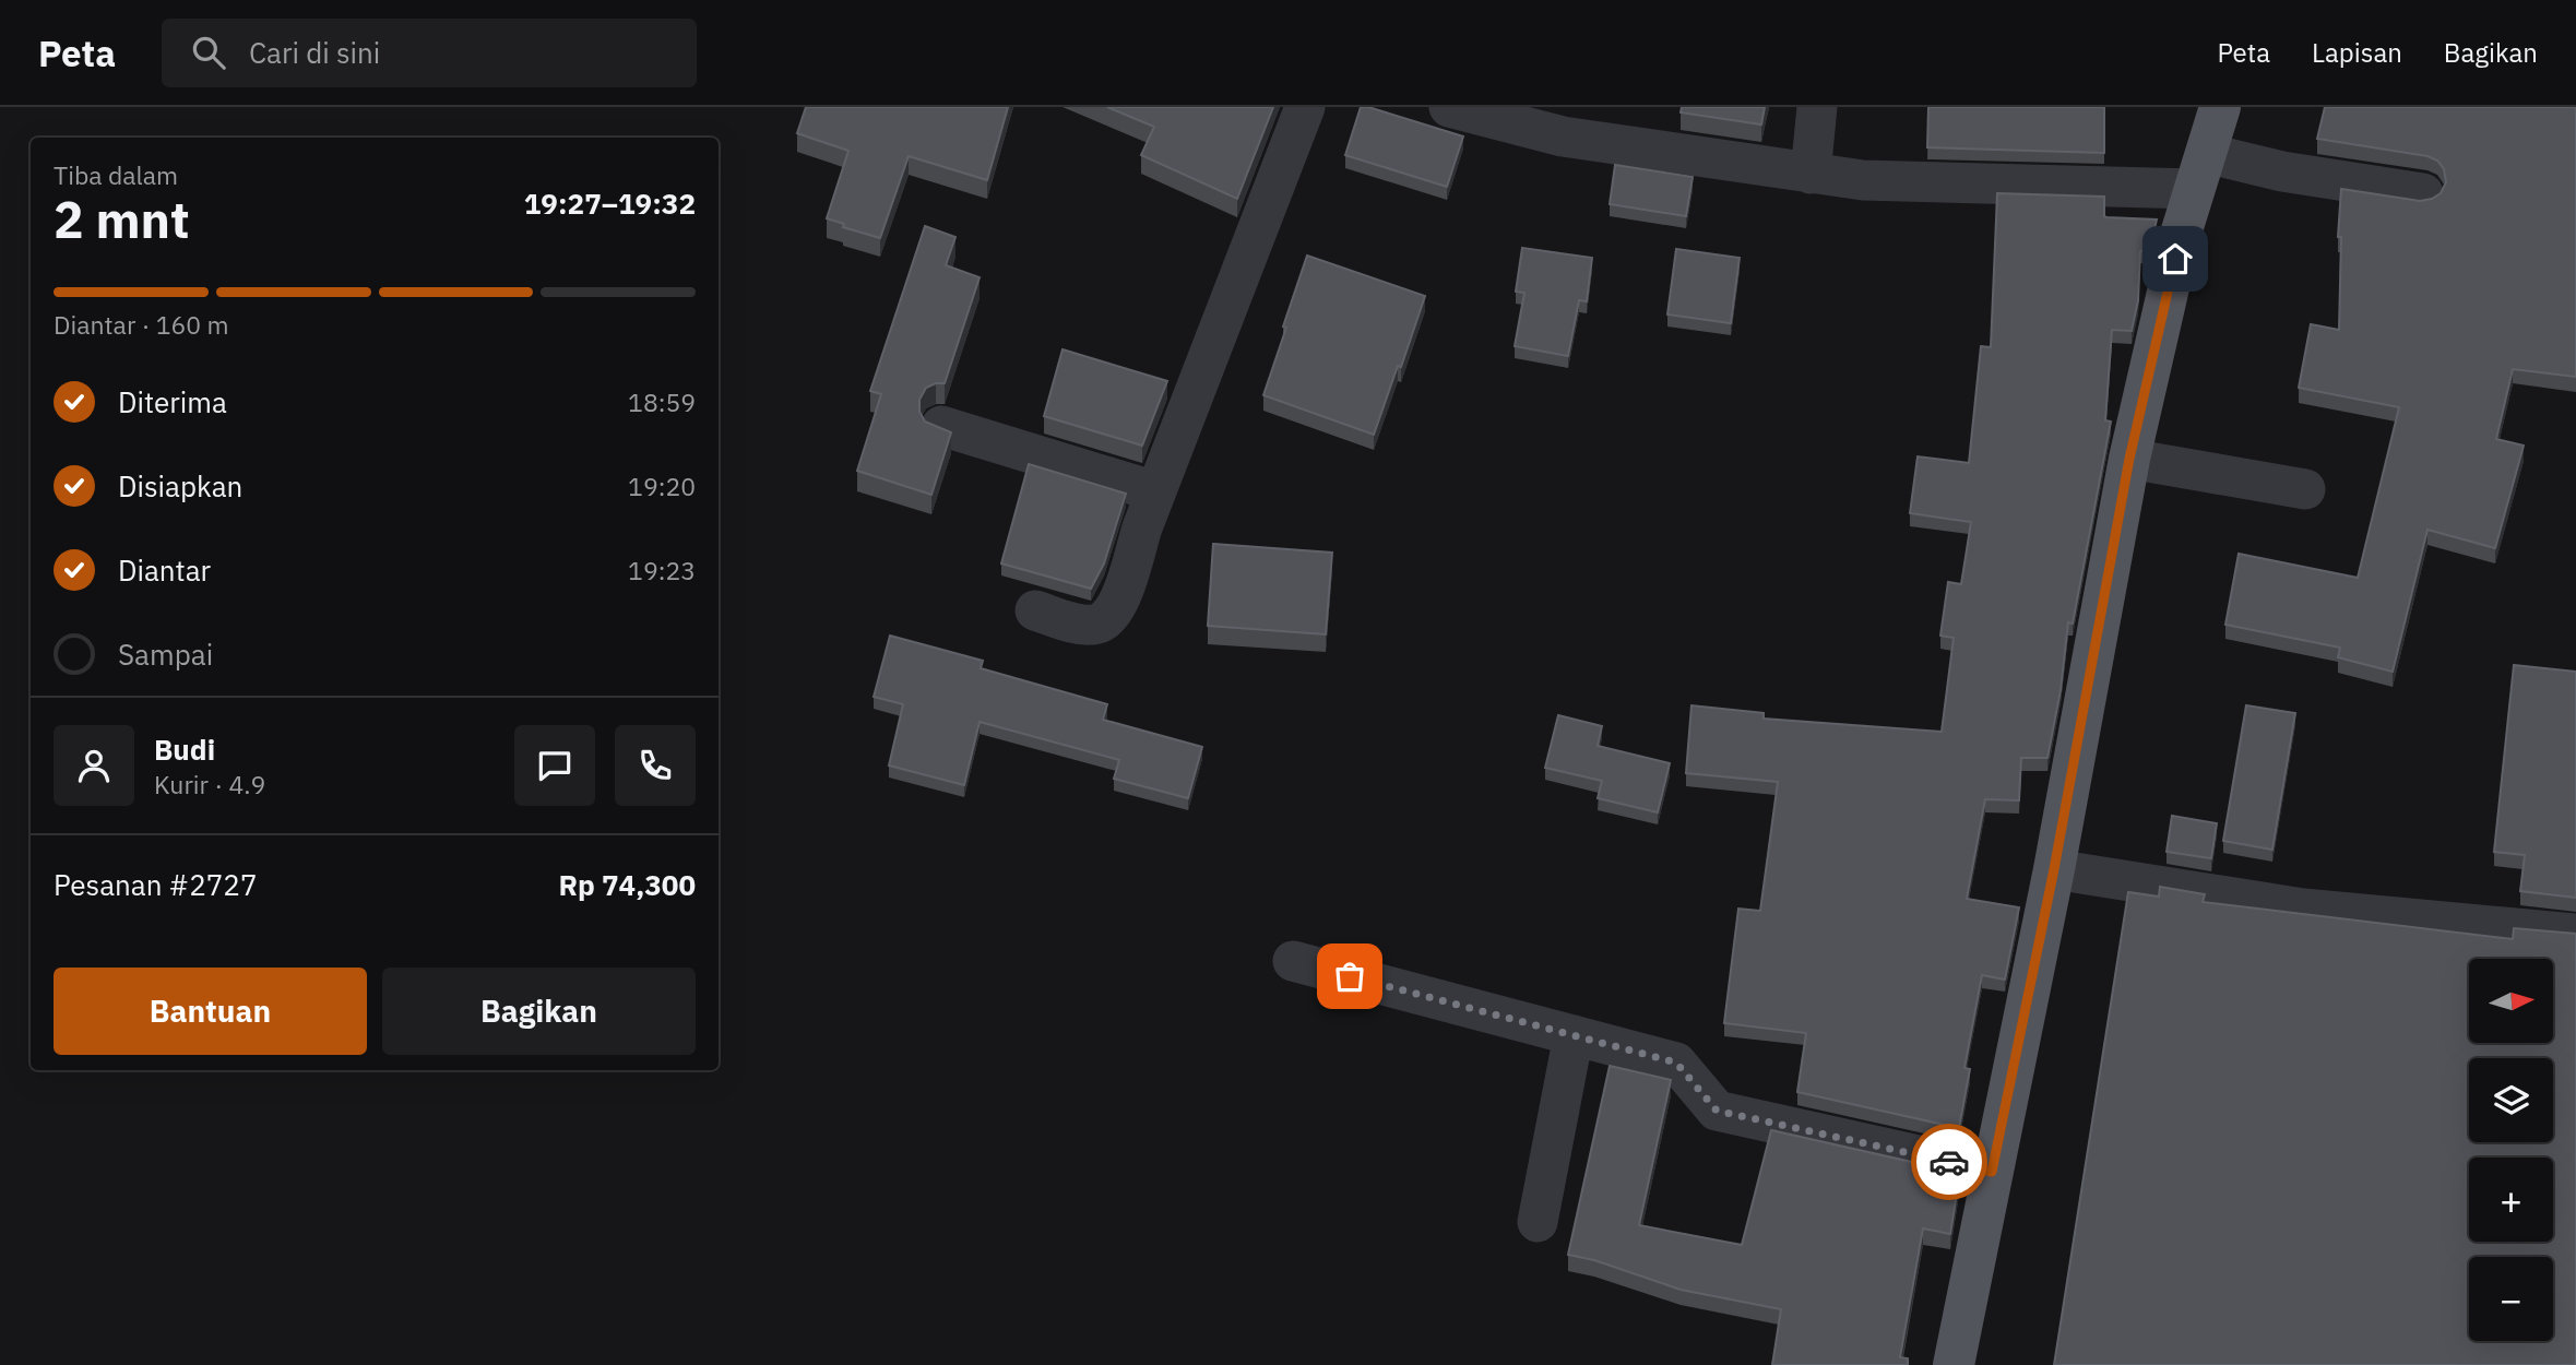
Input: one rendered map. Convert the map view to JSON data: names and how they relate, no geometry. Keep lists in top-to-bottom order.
{
  "north": "right",
  "page": {
    "header": "Peta",
    "search": "Cari di sini",
    "nav": ["Peta", "Lapisan", "Bagikan"],
    "heading": ["2 mnt", "Tiba dalam", "19:27–19:32"],
    "panel": [
      "Budi",
      "Kurir · 4.9",
      "Pesanan #2727",
      "Rp 74,300"
    ],
    "bar": "Diantar · 160 m",
    "list": [
      ["Diterima", "18:59"],
      ["Disiapkan", "19:20"],
      ["Diantar", "19:23"],
      "Sampai"
    ],
    "buttons": ["Bantuan", "Bagikan"],
    "map_buttons": ["+", "−"]
  }
}
